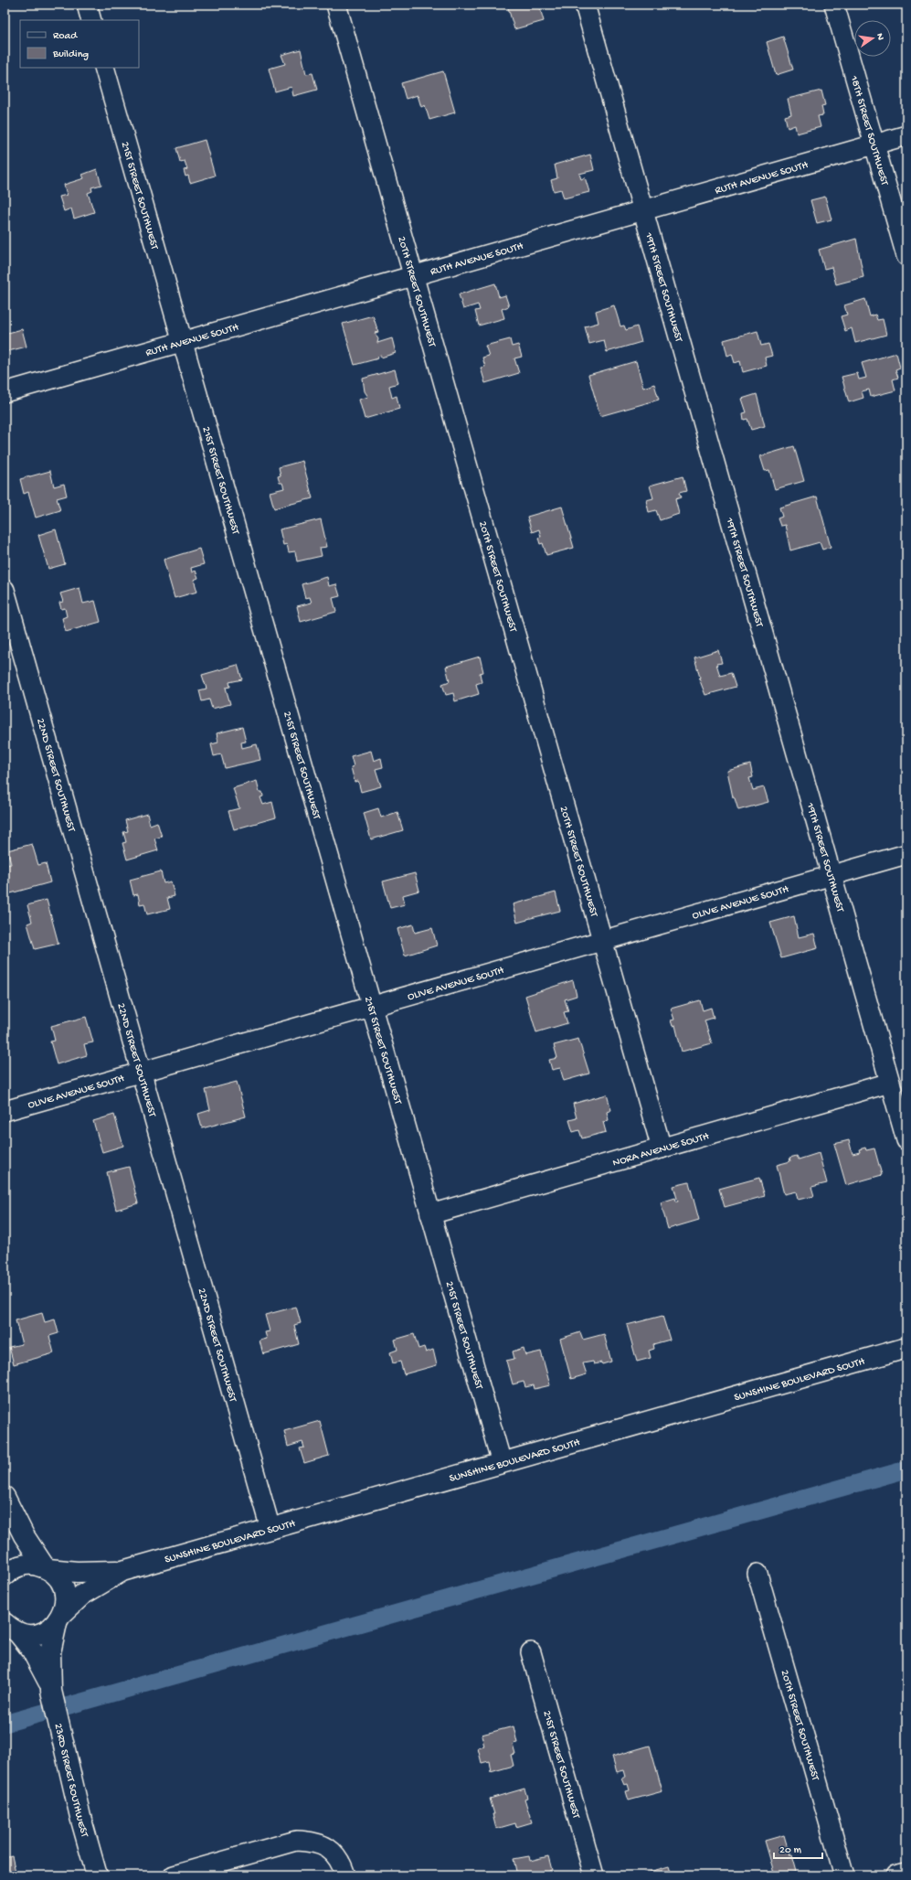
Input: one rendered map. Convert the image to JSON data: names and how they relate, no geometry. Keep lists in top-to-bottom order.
{
  "streets": {
    "street": [
      "18TH STREET SOUTHWEST",
      "RUTH AVENUE SOUTH",
      "21ST STREET SOUTHWEST",
      "19TH STREET SOUTHWEST",
      "20TH STREET SOUTHWEST",
      "22ND STREET SOUTHWEST",
      "OLIVE AVENUE SOUTH",
      "NORA AVENUE SOUTH",
      "SUNSHINE BOULEVARD SOUTH",
      "23RD STREET SOUTHWEST"
    ]
  },
  "crossings": [
    ["18TH STREET SOUTHWEST", "RUTH AVENUE SOUTH"],
    ["RUTH AVENUE SOUTH", "21ST STREET SOUTHWEST"],
    ["RUTH AVENUE SOUTH", "19TH STREET SOUTHWEST"],
    ["RUTH AVENUE SOUTH", "20TH STREET SOUTHWEST"],
    ["21ST STREET SOUTHWEST", "OLIVE AVENUE SOUTH"],
    ["21ST STREET SOUTHWEST", "NORA AVENUE SOUTH"],
    ["21ST STREET SOUTHWEST", "SUNSHINE BOULEVARD SOUTH"],
    ["19TH STREET SOUTHWEST", "OLIVE AVENUE SOUTH"],
    ["19TH STREET SOUTHWEST", "NORA AVENUE SOUTH"],
    ["20TH STREET SOUTHWEST", "OLIVE AVENUE SOUTH"],
    ["20TH STREET SOUTHWEST", "NORA AVENUE SOUTH"],
    ["22ND STREET SOUTHWEST", "OLIVE AVENUE SOUTH"],
    ["22ND STREET SOUTHWEST", "SUNSHINE BOULEVARD SOUTH"],
    ["SUNSHINE BOULEVARD SOUTH", "23RD STREET SOUTHWEST"]
  ],
  "legend": ["Road", "Building"],
  "scale_bar": "20 m",
  "north": "right"
}
